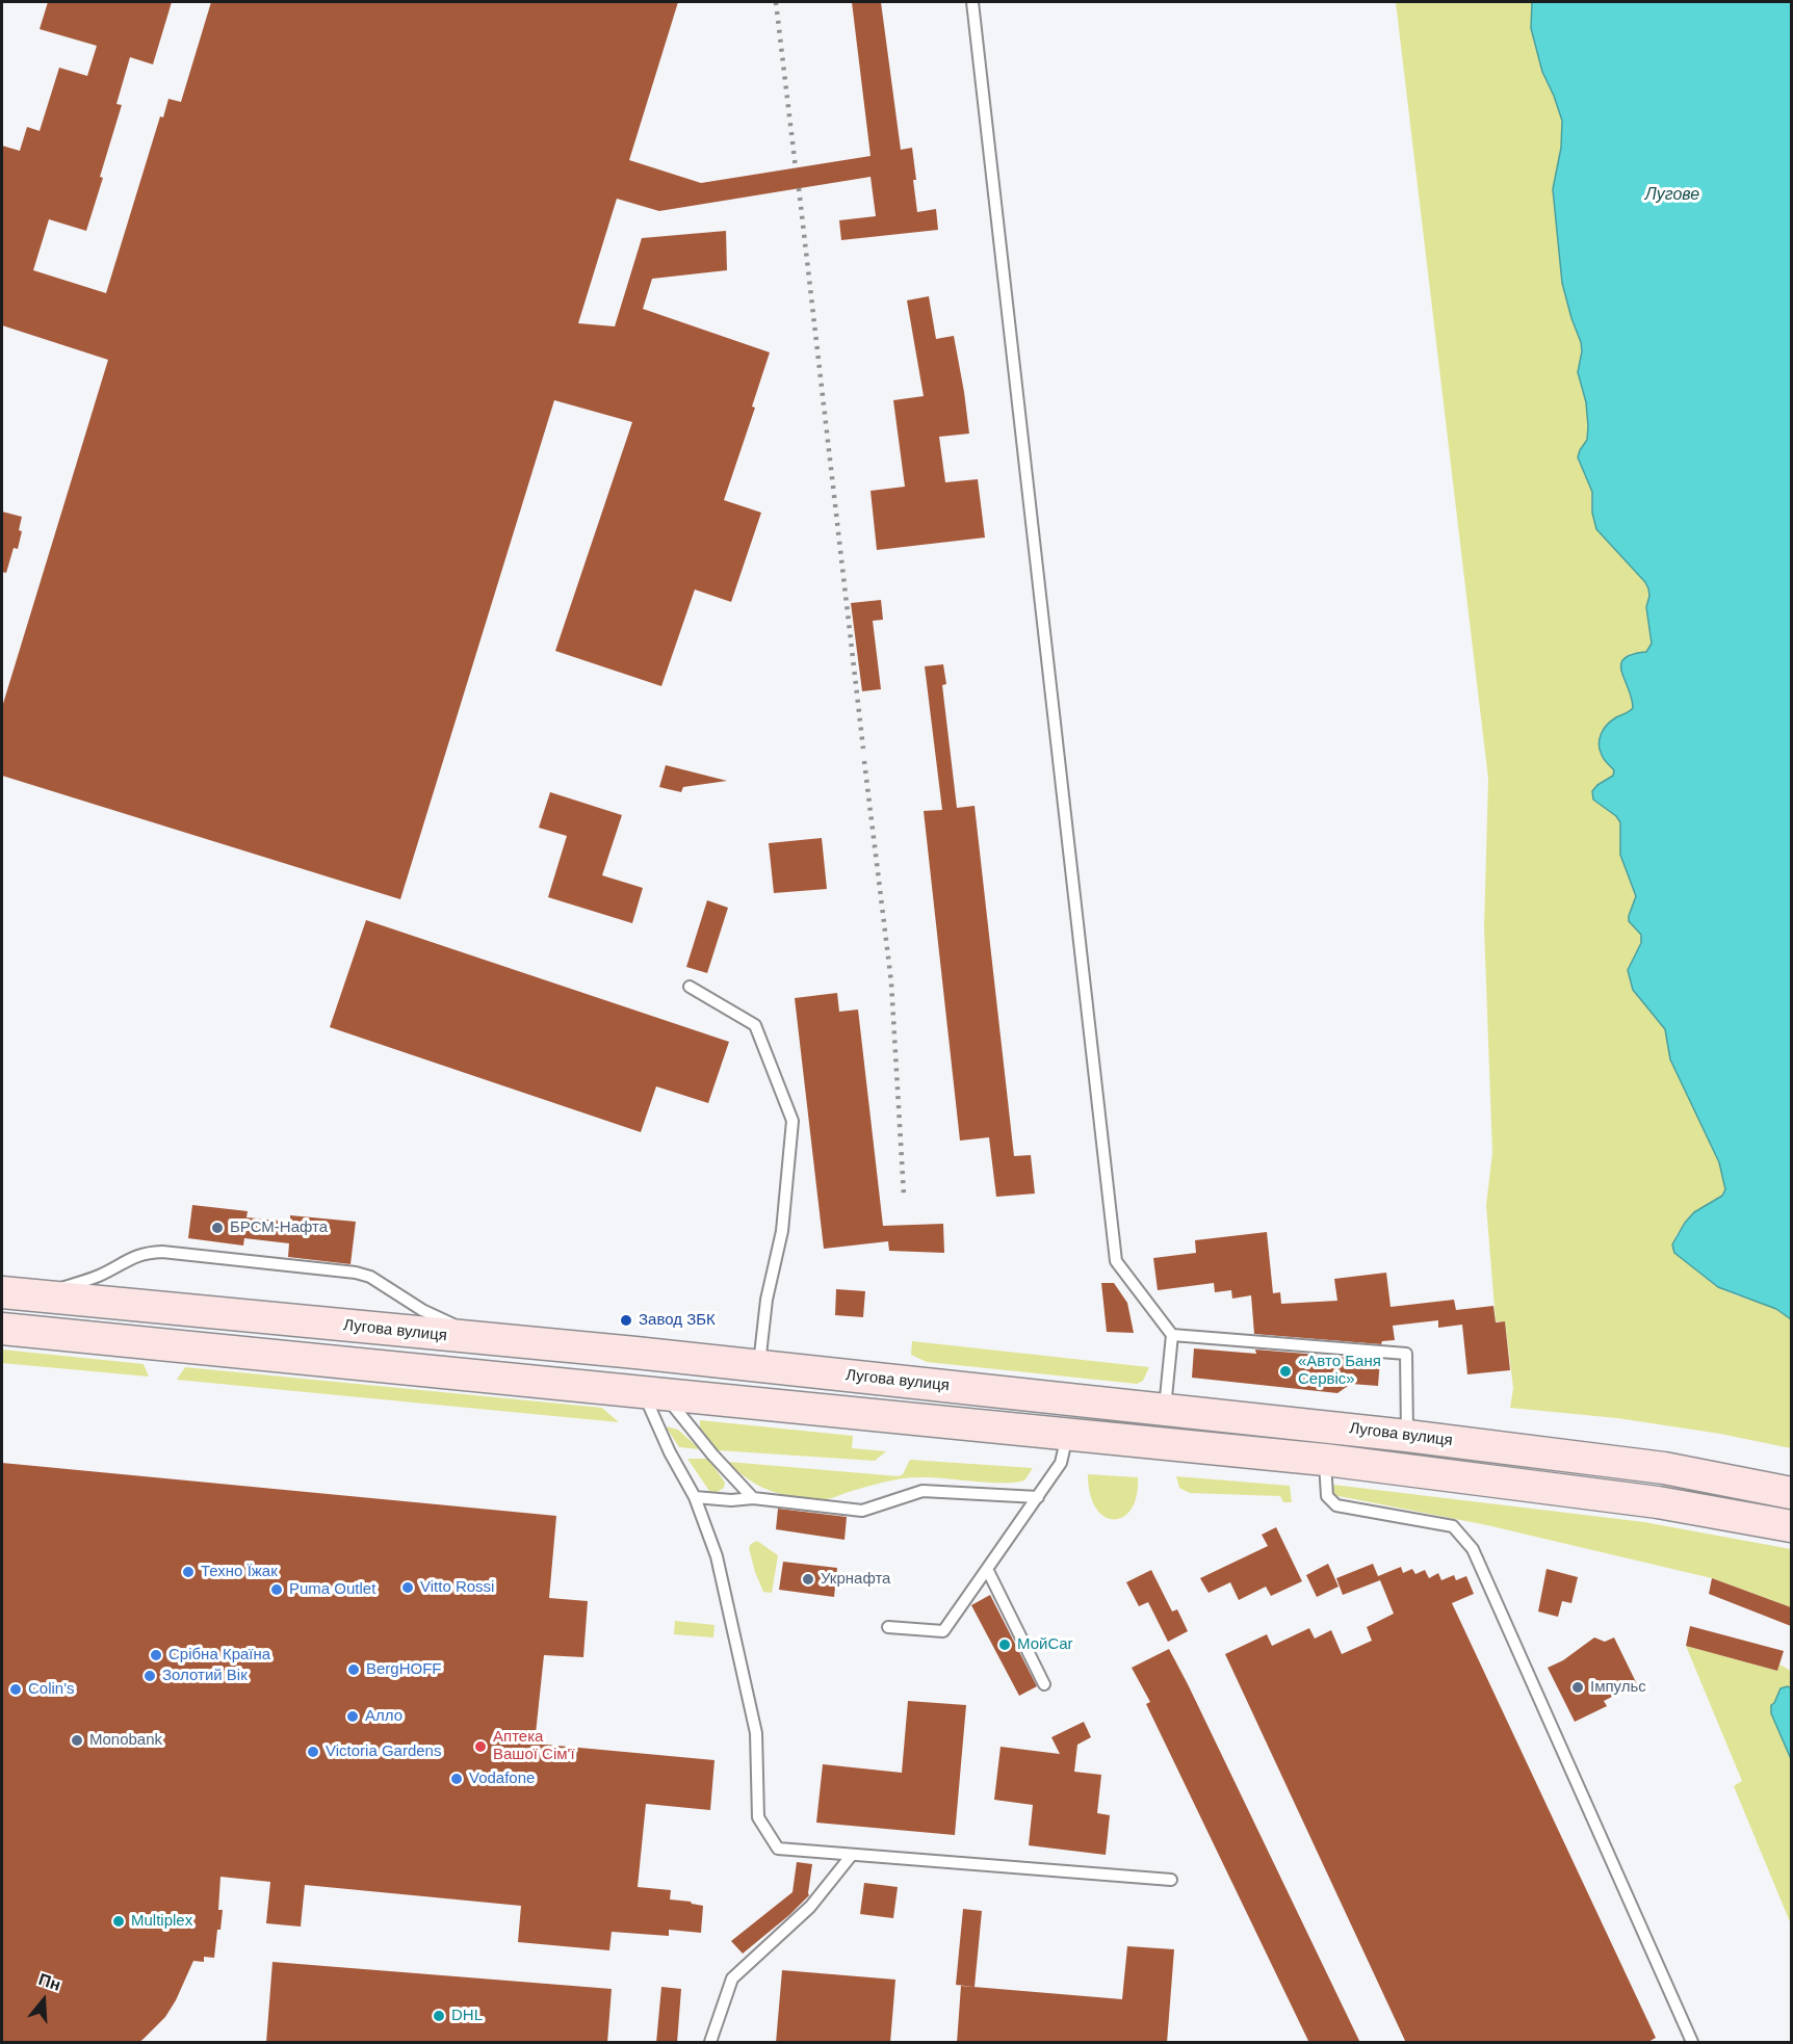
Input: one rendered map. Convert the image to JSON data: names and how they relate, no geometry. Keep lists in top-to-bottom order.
{
  "streets": {
    "main road": ["Лугова вулиця"]
  },
  "water": ["Лугове"],
  "places": [
    "БРСМ-Нафта",
    "Завод ЗБК",
    "«Авто Баня Сервіс»",
    "Техно Їжак",
    "Укрнафта",
    "Vitto Rossi",
    "Puma Outlet",
    "МойCar",
    "Срібна Країна",
    "BergHOFF",
    "Золотий Вік",
    "Імпульс",
    "Colin's",
    "Алло",
    "Monobank",
    "Аптека Вашої Сім'ї",
    "Victoria Gardens",
    "Vodafone",
    "Multiplex",
    "DHL"
  ],
  "north": "top"
}
